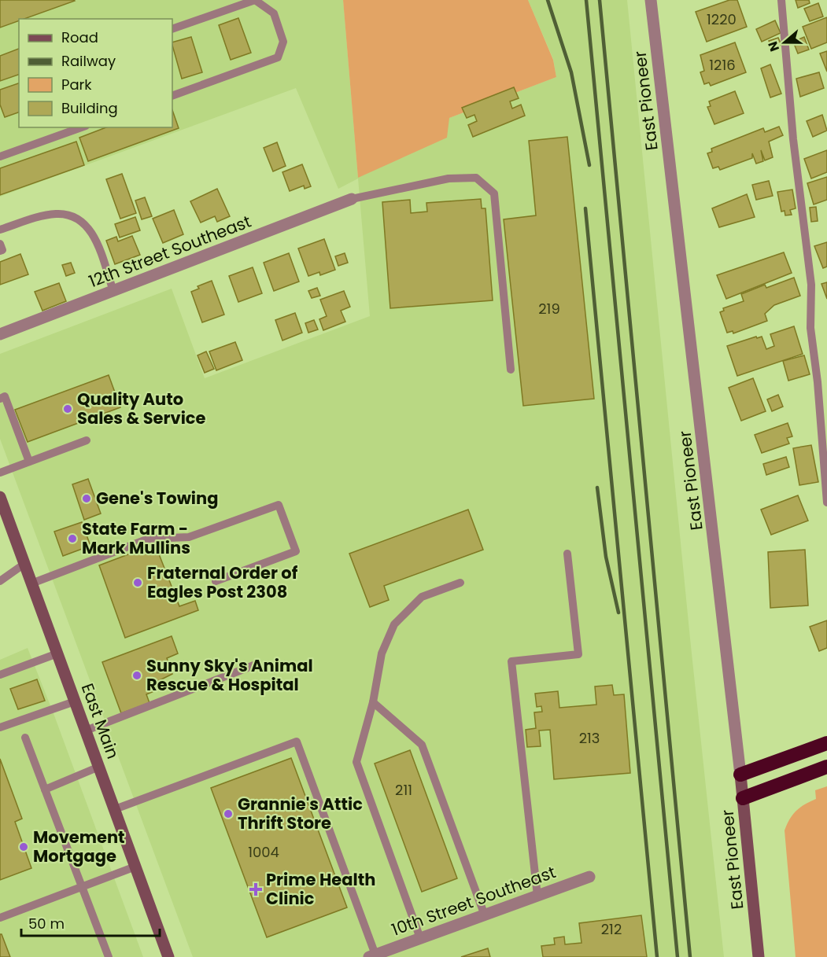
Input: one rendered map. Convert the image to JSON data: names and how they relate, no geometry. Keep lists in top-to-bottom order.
{
  "streets": {
    "main road": ["East Pioneer", "East Main"],
    "street": ["12th Street Southeast", "10th Street Southeast"]
  },
  "places": {
    "other": [
      "Quality Auto Sales & Service",
      "Gene's Towing",
      "State Farm - Mark Mullins",
      "Fraternal Order of Eagles Post 2308",
      "Sunny Sky's Animal Rescue & Hospital",
      "Grannie's Attic Thrift Store",
      "Movement Mortgage"
    ],
    "health": ["Prime Health Clinic"]
  },
  "house_numbers": [
    "1220",
    "1216",
    "219",
    "213",
    "211",
    "1004",
    "212"
  ],
  "legend": [
    "Road",
    "Railway",
    "Park",
    "Building"
  ],
  "scale_bar": "50 m",
  "north": "left"
}
